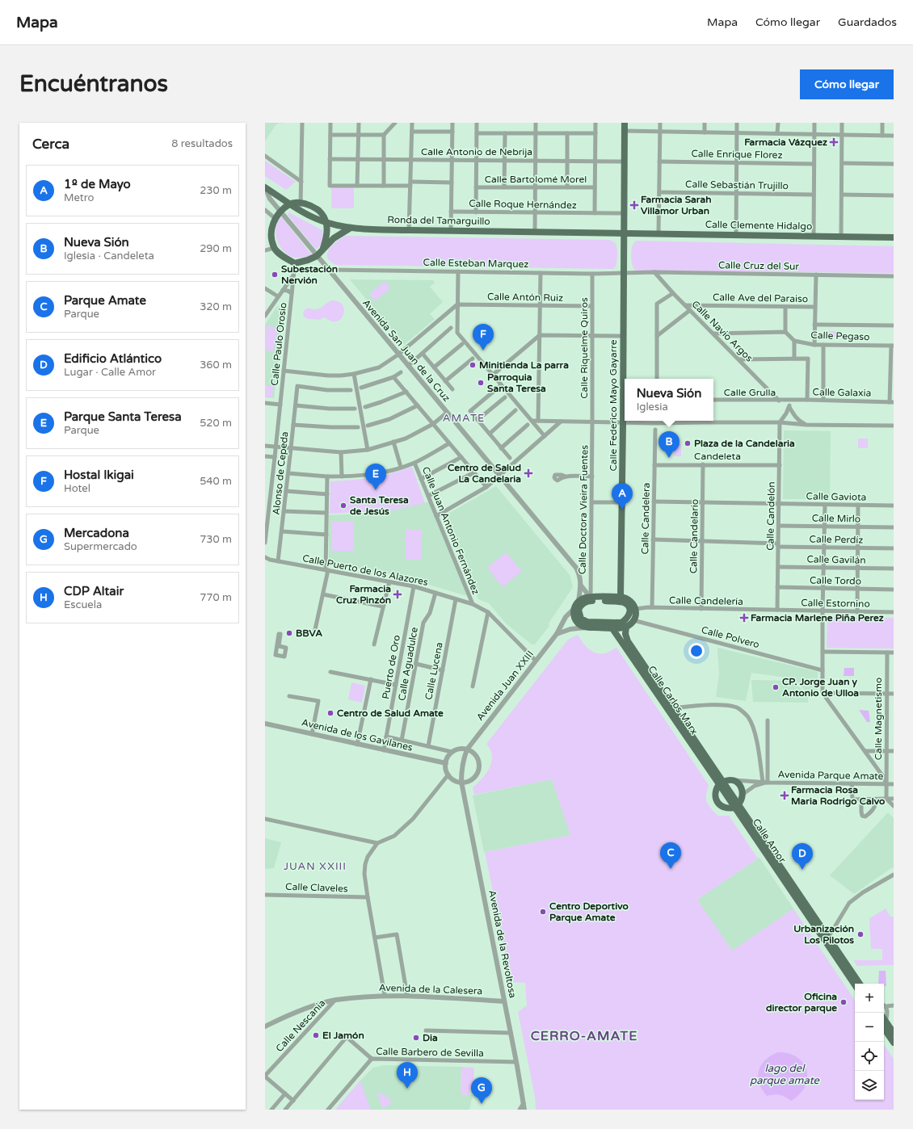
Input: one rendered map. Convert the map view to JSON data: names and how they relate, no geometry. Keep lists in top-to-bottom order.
{
  "streets": {
    "main road": [
      "Ronda del Tamarguillo",
      "Calle Clemente Hidalgo",
      "Calle Federico Mayo Gayarre",
      "Calle Carlos Marx",
      "Calle Amor"
    ],
    "street": [
      "Calle Antonio de Nebrija",
      "Calle Enrique Florez",
      "Calle Bartolomé Morel",
      "Calle Sebastián Trujillo",
      "Calle Roque Hernández",
      "Calle Esteban Marquez",
      "Calle Cruz del Sur",
      "Calle Antón Ruiz",
      "Calle Ave del Paraiso",
      "Calle Navio Argos",
      "Calle Pegaso",
      "Calle Paulo Orosio",
      "Calle Riquelme Quiros",
      "Avenida San Juan de la Cruz",
      "Calle Grulla",
      "Calle Galaxia",
      "Candeleta",
      "Alonso de Cepeda",
      "Calle Gaviota",
      "Calle Doctora Vieira Fuentes",
      "Calle Candelón",
      "Calle Candelera",
      "Calle Mirlo",
      "Calle Juan Antonio Fernández",
      "Calle Candelario",
      "Calle Perdíz",
      "Calle Gavilán",
      "Calle Puerto de los Alazores",
      "Calle Tordo",
      "Calle Candelería",
      "Calle Estornino",
      "Calle Polvero",
      "Calle Aguadulce",
      "Puerto de Oro",
      "Calle Lucena",
      "Avenida Juan XXIII",
      "Calle Magnetismo",
      "Avenida de los Gavilanes",
      "Avenida Parque Amate",
      "Calle Claveles",
      "Avenida de la Revoltosa",
      "Avenida de la Calesera",
      "Calle Nescania",
      "Calle Barbero de Sevilla"
    ]
  },
  "crossings": [
    ["Calle Antonio de Nebrija", "Calle Federico Mayo Gayarre"],
    ["Calle Roque Hernández", "Calle Federico Mayo Gayarre"],
    ["Ronda del Tamarguillo", "Calle Clemente Hidalgo"],
    ["Ronda del Tamarguillo", "Avenida San Juan de la Cruz"],
    ["Ronda del Tamarguillo", "Calle Federico Mayo Gayarre"],
    ["Calle Clemente Hidalgo", "Calle Federico Mayo Gayarre"],
    ["Calle Esteban Marquez", "Calle Cruz del Sur"],
    ["Calle Esteban Marquez", "Calle Riquelme Quiros"],
    ["Calle Esteban Marquez", "Avenida San Juan de la Cruz"],
    ["Calle Esteban Marquez", "Calle Federico Mayo Gayarre"],
    ["Calle Cruz del Sur", "Calle Navio Argos"],
    ["Calle Cruz del Sur", "Calle Federico Mayo Gayarre"],
    ["Calle Antón Ruiz", "Calle Riquelme Quiros"],
    ["Calle Ave del Paraiso", "Calle Navio Argos"],
    ["Calle Navio Argos", "Calle Grulla"],
    ["Calle Riquelme Quiros", "Calle Doctora Vieira Fuentes"],
    ["Calle Grulla", "Calle Galaxia"],
    ["Candeleta", "Calle Candelón"],
    ["Candeleta", "Calle Candelera"],
    ["Candeleta", "Calle Candelario"],
    ["Alonso de Cepeda", "Calle Puerto de los Alazores"],
    ["Calle Gaviota", "Calle Candelón"],
    ["Calle Gaviota", "Calle Candelera"],
    ["Calle Gaviota", "Calle Candelario"],
    ["Calle Candelón", "Calle Mirlo"],
    ["Calle Candelón", "Calle Perdíz"],
    ["Calle Candelón", "Calle Gavilán"],
    ["Calle Candelón", "Calle Tordo"],
    ["Calle Candelón", "Calle Candelería"],
    ["Calle Candelón", "Calle Estornino"],
    ["Calle Candelera", "Calle Perdíz"],
    ["Calle Candelera", "Calle Candelería"],
    ["Calle Juan Antonio Fernández", "Calle Puerto de los Alazores"],
    ["Calle Candelario", "Calle Perdíz"],
    ["Calle Candelario", "Calle Candelería"],
    ["Calle Puerto de los Alazores", "Calle Aguadulce"],
    ["Calle Puerto de los Alazores", "Puerto de Oro"],
    ["Calle Puerto de los Alazores", "Calle Lucena"],
    ["Calle Puerto de los Alazores", "Avenida Juan XXIII"],
    ["Calle Candelería", "Calle Estornino"],
    ["Puerto de Oro", "Avenida de los Gavilanes"],
    ["Avenida Juan XXIII", "Avenida de la Revoltosa"],
    ["Calle Carlos Marx", "Avenida Parque Amate"],
    ["Calle Carlos Marx", "Calle Amor"],
    ["Calle Magnetismo", "Avenida Parque Amate"],
    ["Avenida Parque Amate", "Calle Amor"],
    ["Avenida de la Revoltosa", "Avenida de la Calesera"],
    ["Avenida de la Revoltosa", "Calle Barbero de Sevilla"],
    ["Avenida de la Calesera", "Calle Nescania"]
  ],
  "districts": ["AMATE", "JUAN XXIII", "CERRO-AMATE"],
  "water": ["lago del parque amate"],
  "places": {
    "health": [
      "Farmacia Vázquez",
      "Farmacia Sarah Villamor Urban",
      "Centro de Salud La Candelaria",
      "Farmacia Cruz Pinzón",
      "Farmacia Marlene Piña Perez",
      "Farmacia Rosa Maria Rodrigo Calvo"
    ],
    "other": [
      "Subestación Nervión",
      "Minitienda La parra",
      "Parroquia Santa Teresa",
      "Plaza de la Candelaria",
      "Santa Teresa de Jesús",
      "BBVA",
      "CP. Jorge Juan y Antonio de Ulloa",
      "Centro de Salud Amate",
      "Centro Deportivo Parque Amate",
      "Urbanización Los Pilotos",
      "Oficina director parque",
      "El Jamón",
      "Dia"
    ]
  },
  "page": {
    "header": "Mapa",
    "nav": ["Mapa", "Cómo llegar", "Guardados"],
    "buttons": "Cómo llegar",
    "title": "Encuéntranos",
    "heading": ["Cerca", "8 resultados"],
    "list": [
      {
        "mark": "A",
        "name": "1º de Mayo",
        "note": "Metro",
        "value": "230 m"
      },
      {
        "mark": "B",
        "name": "Nueva Sión",
        "note": "Iglesia · Candeleta",
        "value": "290 m"
      },
      {
        "mark": "C",
        "name": "Parque Amate",
        "note": "Parque",
        "value": "320 m"
      },
      {
        "mark": "D",
        "name": "Edificio Atlántico",
        "note": "Lugar · Calle Amor",
        "value": "360 m"
      },
      {
        "mark": "E",
        "name": "Parque Santa Teresa",
        "note": "Parque",
        "value": "520 m"
      },
      {
        "mark": "F",
        "name": "Hostal Ikigai",
        "note": "Hotel",
        "value": "540 m"
      },
      {
        "mark": "G",
        "name": "Mercadona",
        "note": "Supermercado",
        "value": "730 m"
      },
      {
        "mark": "H",
        "name": "CDP Altair",
        "note": "Escuela",
        "value": "770 m"
      }
    ],
    "pins": [
      "F",
      "B",
      "E",
      "A",
      "C",
      "D",
      "H",
      "G"
    ],
    "popup": ["Nueva Sión", "Iglesia"],
    "map_buttons": ["+", "−"]
  }
}
